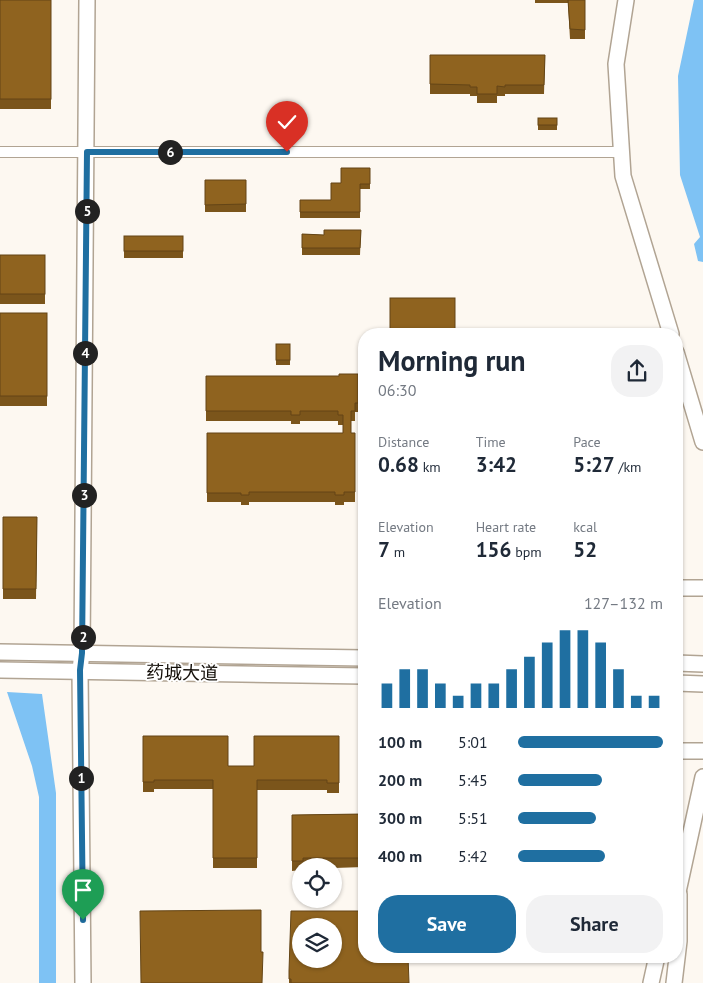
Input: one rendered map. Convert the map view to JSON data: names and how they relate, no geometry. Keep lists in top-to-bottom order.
{
  "streets": {
    "street": ["药城大道"]
  },
  "page": {
    "pins": [
      "6",
      "5",
      "4",
      "3",
      "2",
      "1"
    ],
    "heading": ["Morning run", "06:30"],
    "stats": [
      ["Distance", "0.68 km"],
      ["Time", "3:42"],
      ["Pace", "5:27 /km"],
      ["Elevation", "7 m"],
      ["Heart rate", "156 bpm"],
      ["kcal", "52"]
    ],
    "chart": ["Elevation", "127–132 m"],
    "list": [
      {
        "name": "100 m",
        "note": "5:01"
      },
      {
        "name": "200 m",
        "note": "5:45"
      },
      {
        "name": "300 m",
        "note": "5:51"
      },
      {
        "name": "400 m",
        "note": "5:42"
      }
    ],
    "buttons": ["Save", "Share"]
  }
}
